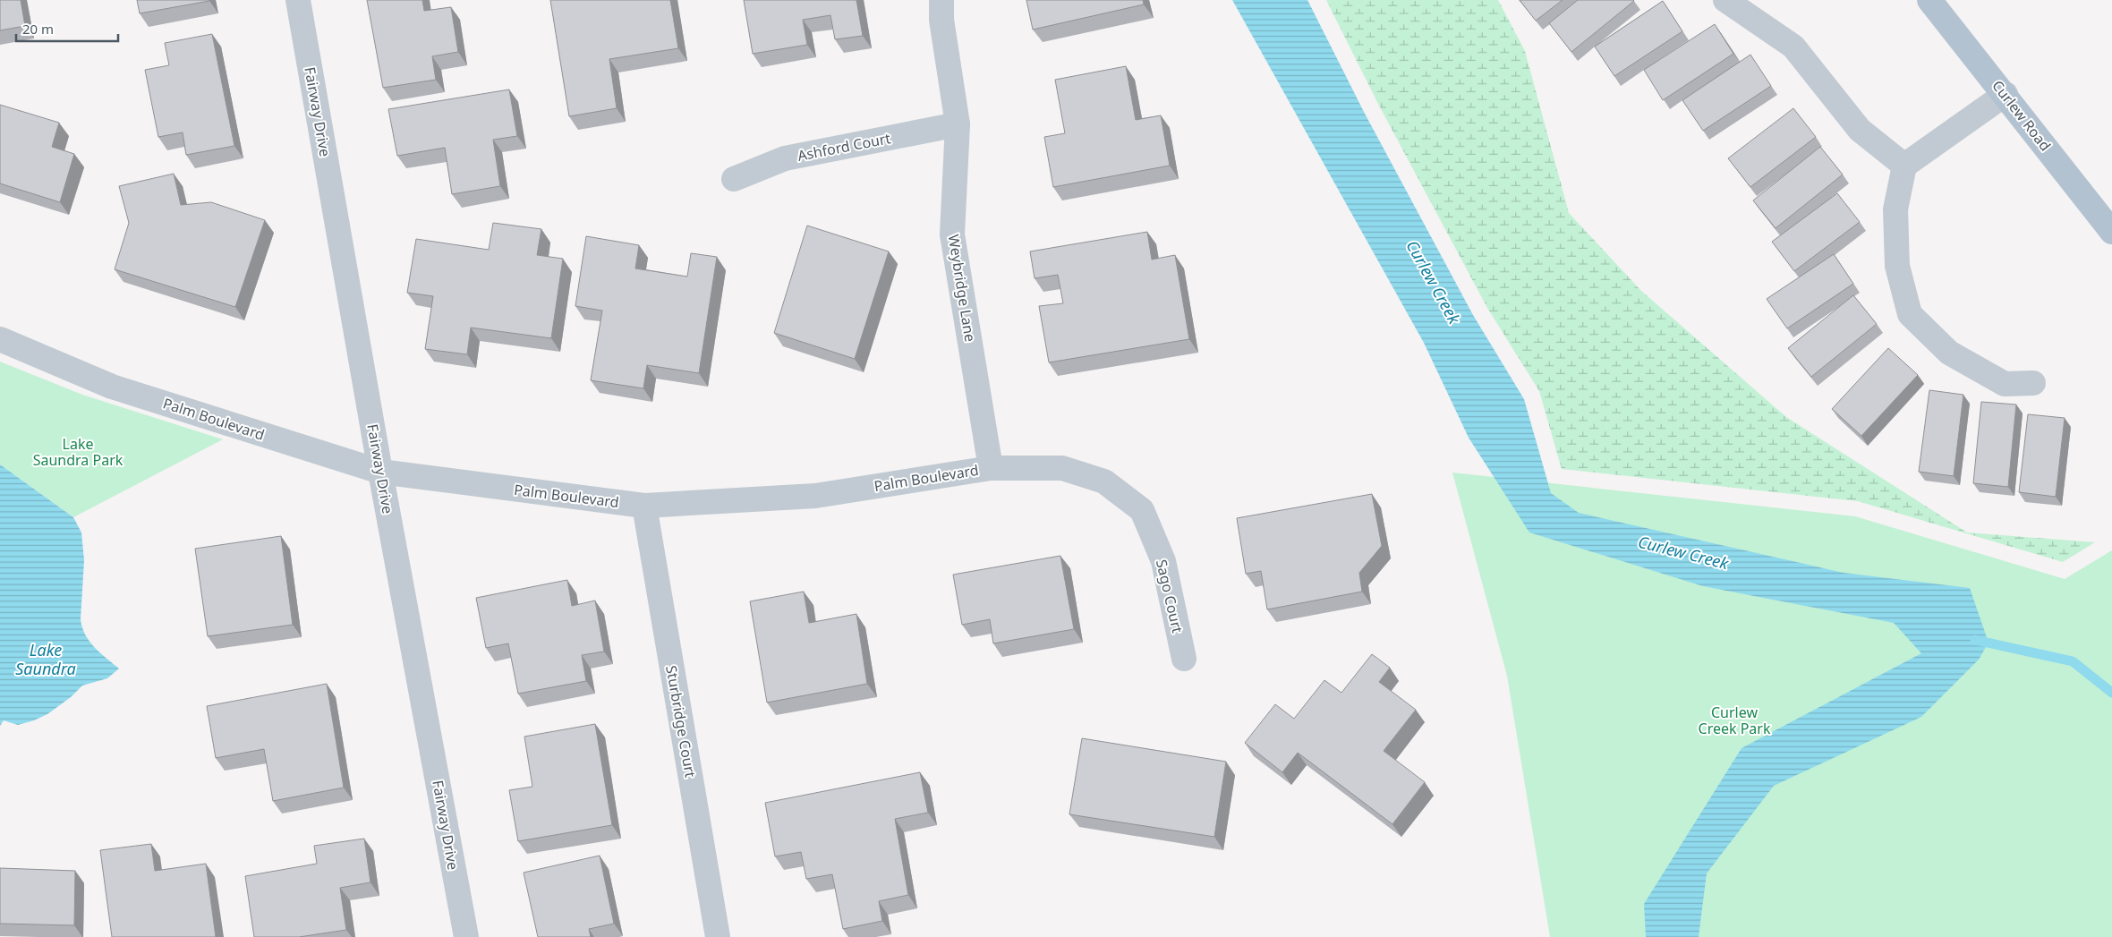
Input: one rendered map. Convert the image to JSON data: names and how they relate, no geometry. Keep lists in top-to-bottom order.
{
  "streets": {
    "main road": ["Curlew Road"],
    "street": [
      "Fairway Drive",
      "Ashford Court",
      "Weybridge Lane",
      "Palm Boulevard",
      "Sago Court",
      "Sturbridge Court"
    ]
  },
  "crossings": [
    ["Fairway Drive", "Palm Boulevard"],
    ["Ashford Court", "Weybridge Lane"],
    ["Weybridge Lane", "Palm Boulevard"],
    ["Palm Boulevard", "Sago Court"],
    ["Palm Boulevard", "Sturbridge Court"]
  ],
  "water": ["Curlew Creek", "Lake Saundra"],
  "parks": ["Lake Saundra Park", "Curlew Creek Park"],
  "scale_bar": "20 m"
}
